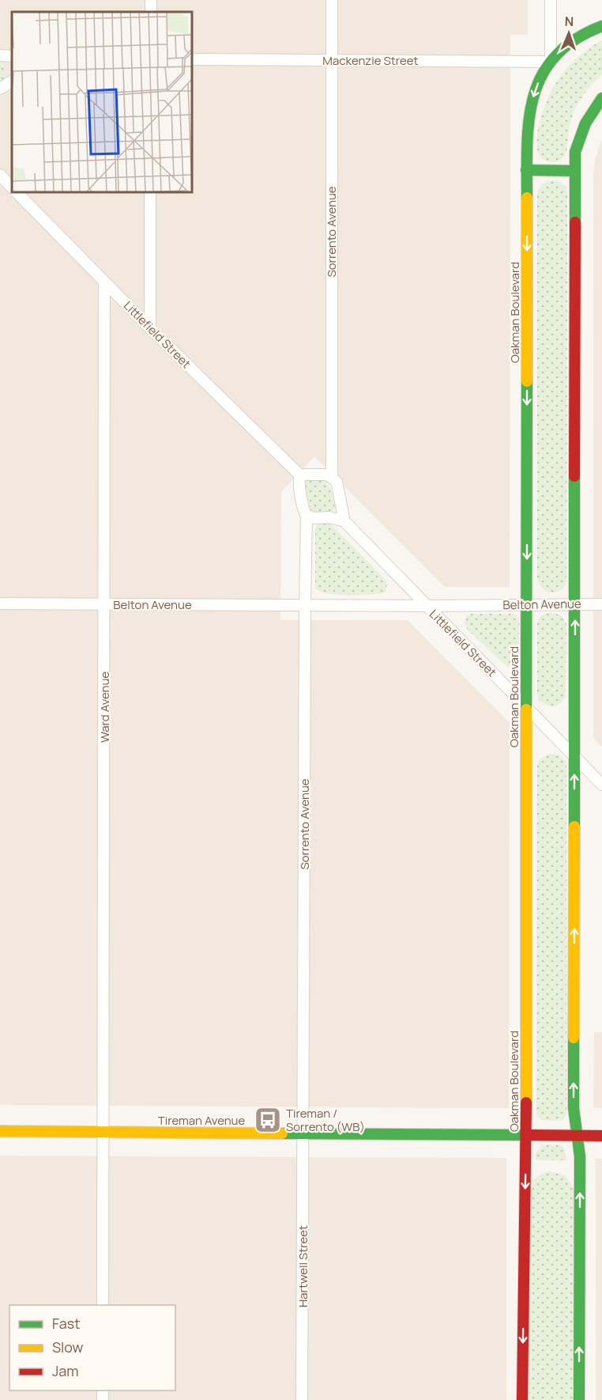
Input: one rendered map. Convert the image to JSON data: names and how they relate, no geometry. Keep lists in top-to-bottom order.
{
  "streets": {
    "street": [
      "Mackenzie Street",
      "Sorrento Avenue",
      "Oakman Boulevard",
      "Littlefield Street",
      "Belton Avenue",
      "Ward Avenue",
      "Tireman Avenue",
      "Hartwell Street"
    ]
  },
  "crossings": [
    ["Mackenzie Street", "Sorrento Avenue"],
    ["Mackenzie Street", "Oakman Boulevard"],
    ["Sorrento Avenue", "Littlefield Street"],
    ["Sorrento Avenue", "Belton Avenue"],
    ["Sorrento Avenue", "Tireman Avenue"],
    ["Sorrento Avenue", "Hartwell Street"],
    ["Oakman Boulevard", "Littlefield Street"],
    ["Oakman Boulevard", "Belton Avenue"],
    ["Oakman Boulevard", "Tireman Avenue"],
    ["Littlefield Street", "Belton Avenue"],
    ["Littlefield Street", "Ward Avenue"],
    ["Belton Avenue", "Ward Avenue"],
    ["Ward Avenue", "Tireman Avenue"],
    ["Tireman Avenue", "Hartwell Street"]
  ],
  "places": {
    "bus stop": ["Tireman / Sorrento (WB)"]
  },
  "legend": ["Fast", "Slow", "Jam"],
  "north": "top"
}
